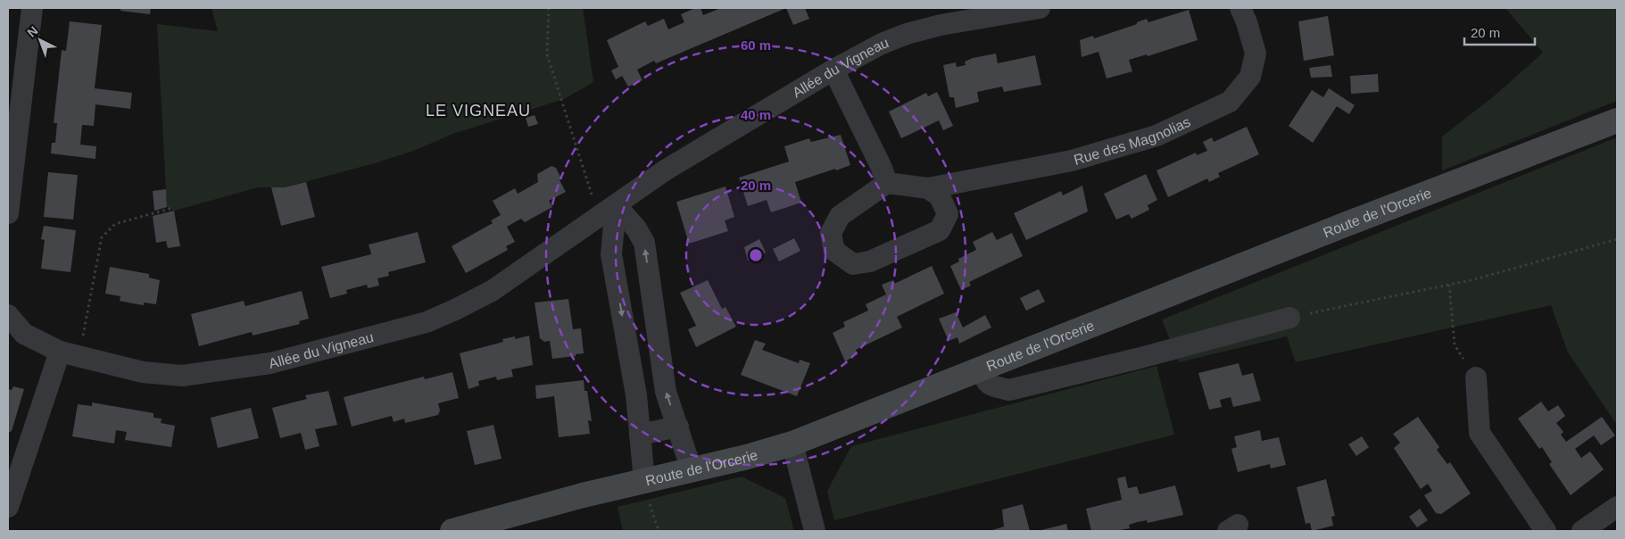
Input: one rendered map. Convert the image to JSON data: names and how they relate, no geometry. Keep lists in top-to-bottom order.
{
  "streets": {
    "street": ["Allée du Vigneau", "Rue des Magnolias", "Route de l'Orcerie"]
  },
  "districts": ["LE VIGNEAU"],
  "scale_bar": "20 m",
  "north": "top left",
  "rings": ["60 m", "40 m", "20 m"]
}
